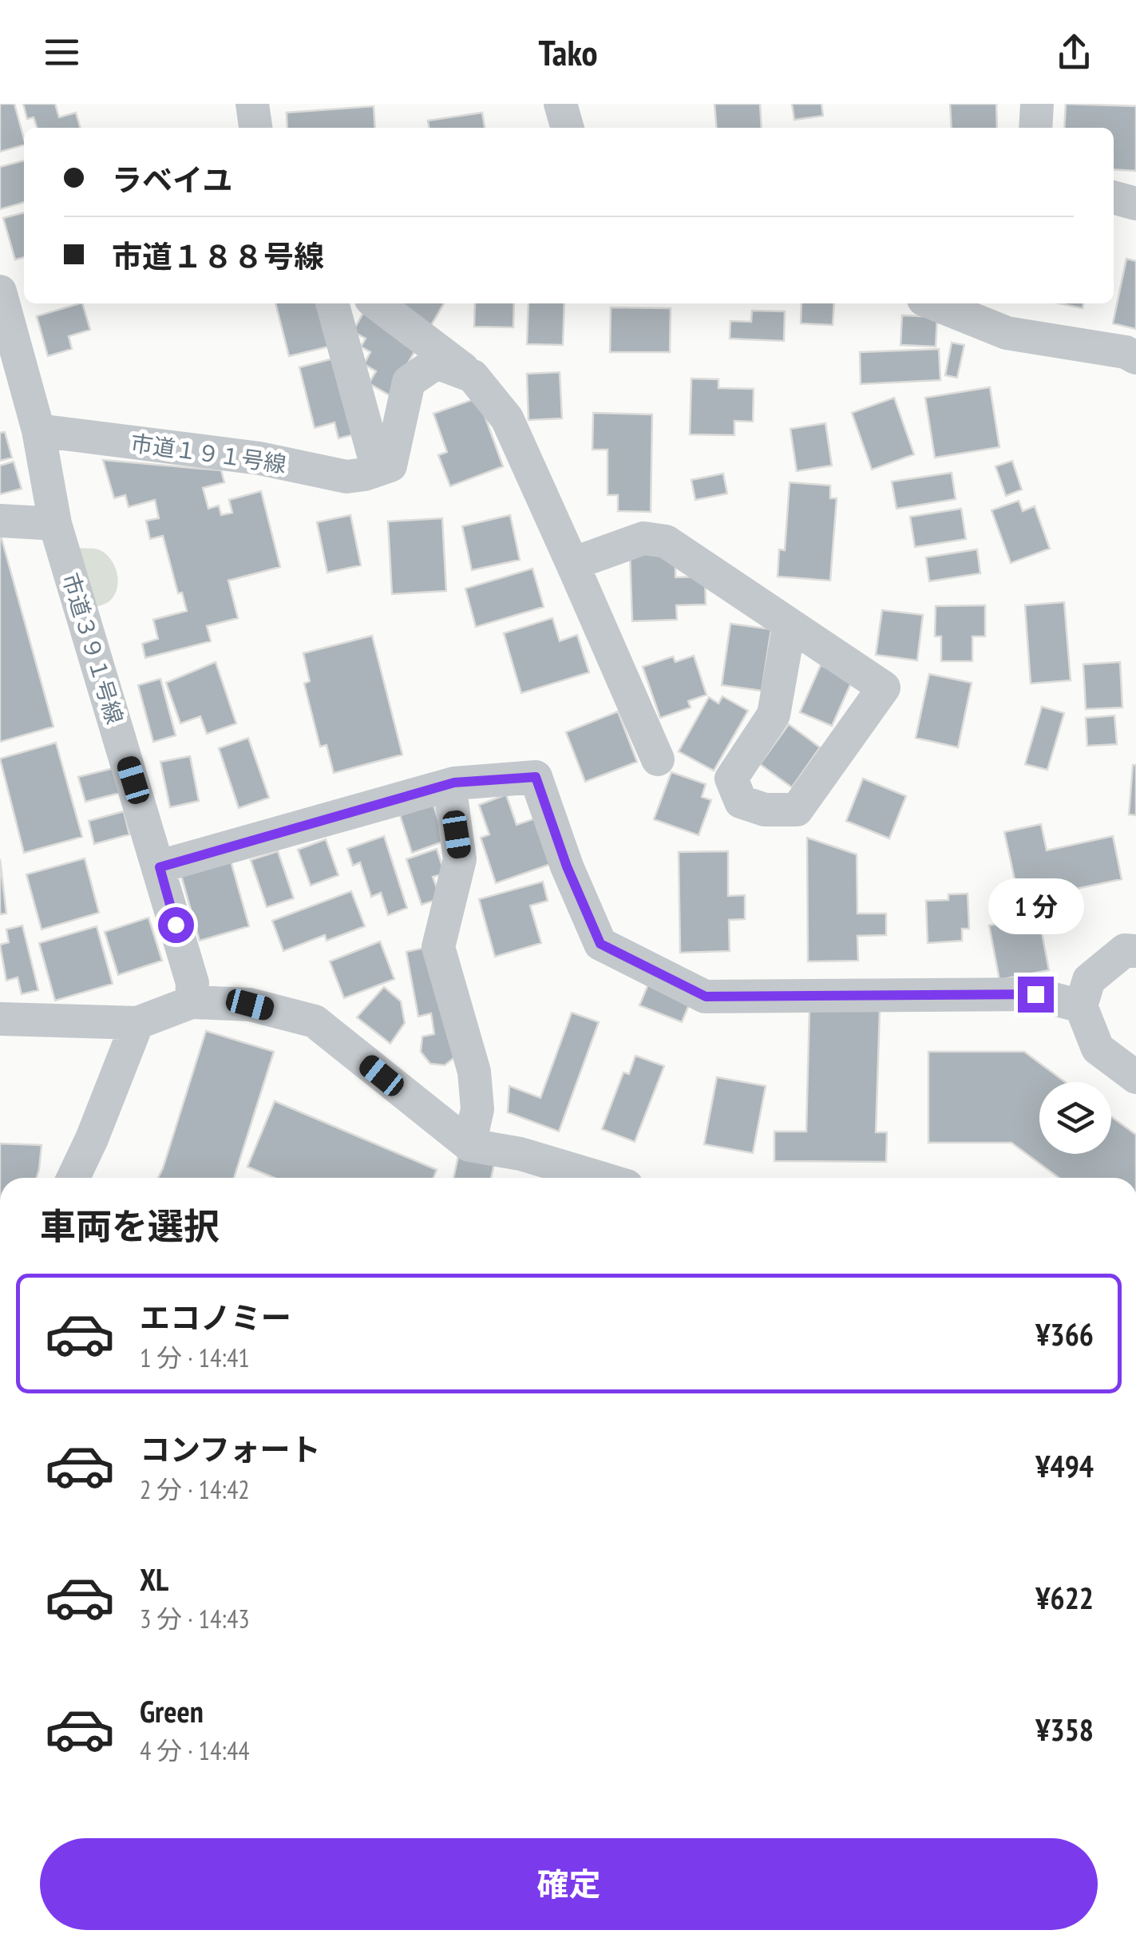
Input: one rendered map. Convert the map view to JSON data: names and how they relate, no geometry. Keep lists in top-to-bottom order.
{
  "streets": {
    "street": ["市道１９１号線", "市道３９１号線"]
  },
  "crossings": [
    ["市道１９１号線", "市道３９１号線"]
  ],
  "page": {
    "header": "Tako",
    "banner": ["ラベイユ", "市道１８８号線"],
    "bubble": "1 分",
    "heading": "車両を選択",
    "list": [
      {
        "name": "エコノミー",
        "note": "1 分 · 14:41",
        "value": "¥366"
      },
      {
        "name": "コンフォート",
        "note": "2 分 · 14:42",
        "value": "¥494"
      },
      {
        "name": "XL",
        "note": "3 分 · 14:43",
        "value": "¥622"
      },
      {
        "name": "Green",
        "note": "4 分 · 14:44",
        "value": "¥358"
      }
    ],
    "buttons": "確定"
  }
}
